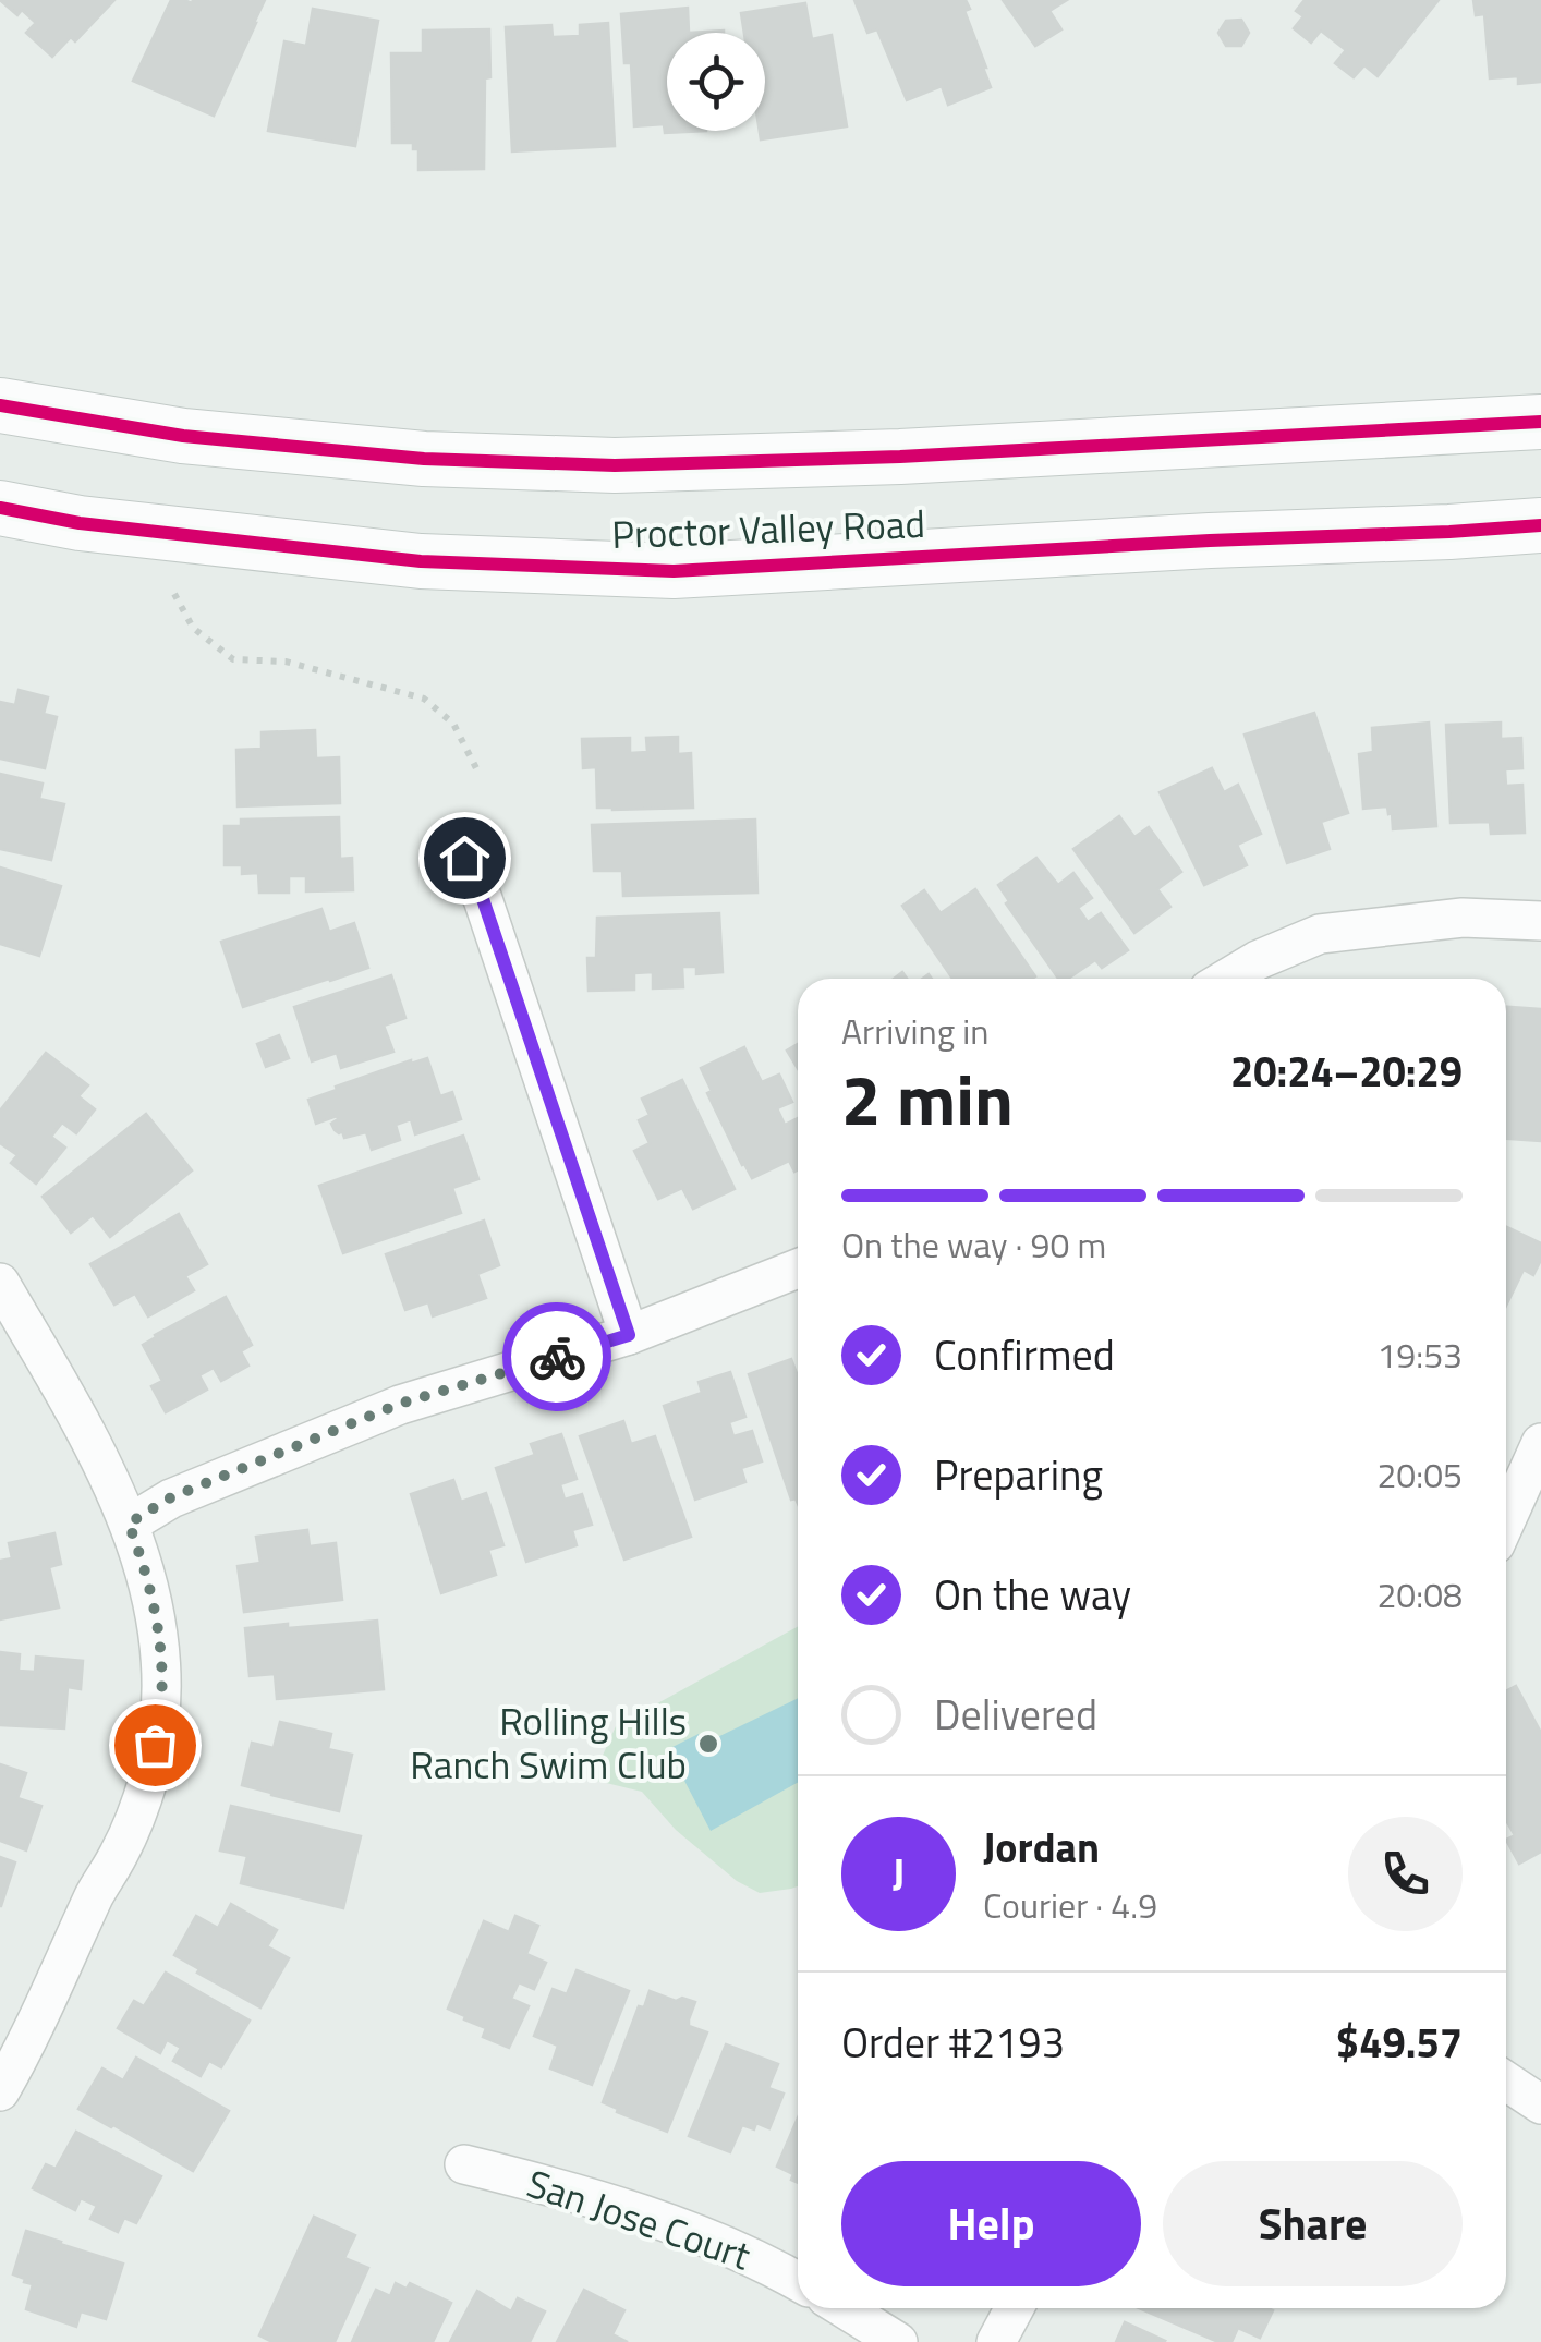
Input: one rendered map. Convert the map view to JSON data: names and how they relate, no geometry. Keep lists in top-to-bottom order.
{
  "streets": {
    "main road": ["Proctor Valley Road"],
    "street": ["San Jose Court"]
  },
  "places": ["Rolling Hills Ranch Swim Club"],
  "page": {
    "heading": ["2 min", "Arriving in", "20:24–20:29"],
    "panel": [
      "Jordan",
      "Courier · 4.9",
      "Order #2193",
      "$49.57"
    ],
    "bar": "On the way · 90 m",
    "list": [
      ["Confirmed", "19:53"],
      ["Preparing", "20:05"],
      ["On the way", "20:08"],
      "Delivered"
    ],
    "round": "J",
    "buttons": ["Help", "Share"]
  }
}
